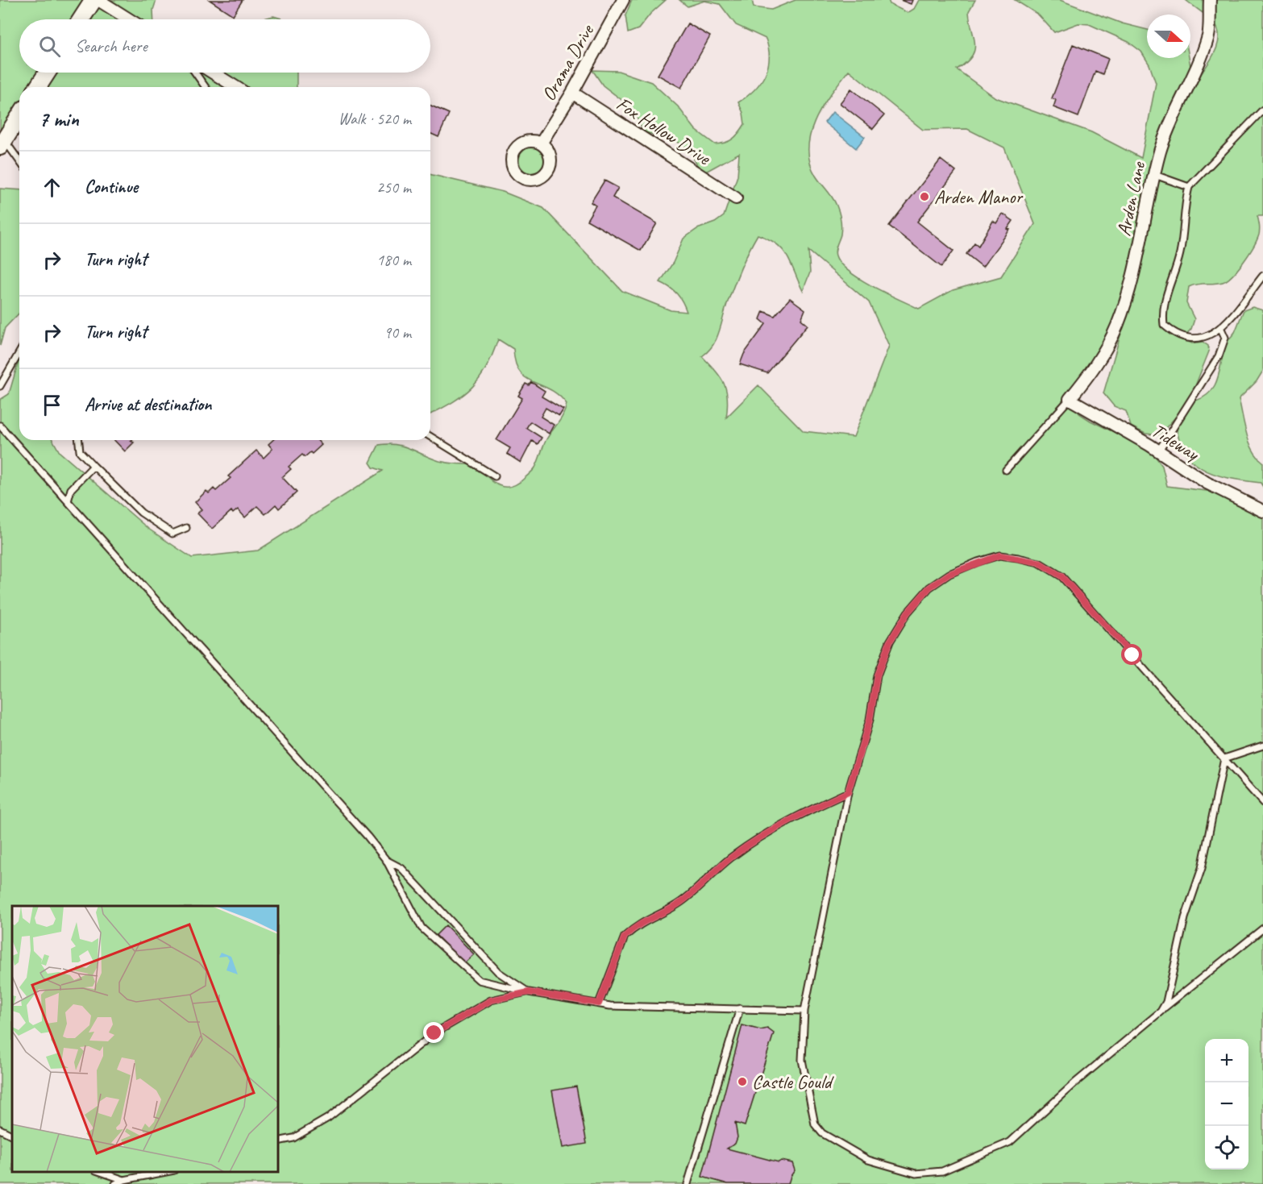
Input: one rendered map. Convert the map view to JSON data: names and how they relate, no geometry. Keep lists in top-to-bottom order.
{
  "streets": {
    "street": [
      "Orama Drive",
      "Fox Hollow Drive",
      "Arden Lane",
      "Tideway"
    ]
  },
  "crossings": [
    ["Orama Drive", "Fox Hollow Drive"],
    ["Arden Lane", "Tideway"]
  ],
  "places": ["Arden Manor", "Castle Gould"],
  "north": "right",
  "page": {
    "search": "Search here",
    "heading": ["7 min", "Walk · 520 m"],
    "list": [
      ["Continue", "250 m"],
      ["Turn right", "180 m"],
      ["Turn right", "90 m"],
      "Arrive at destination"
    ],
    "map_buttons": ["+", "−"]
  }
}
